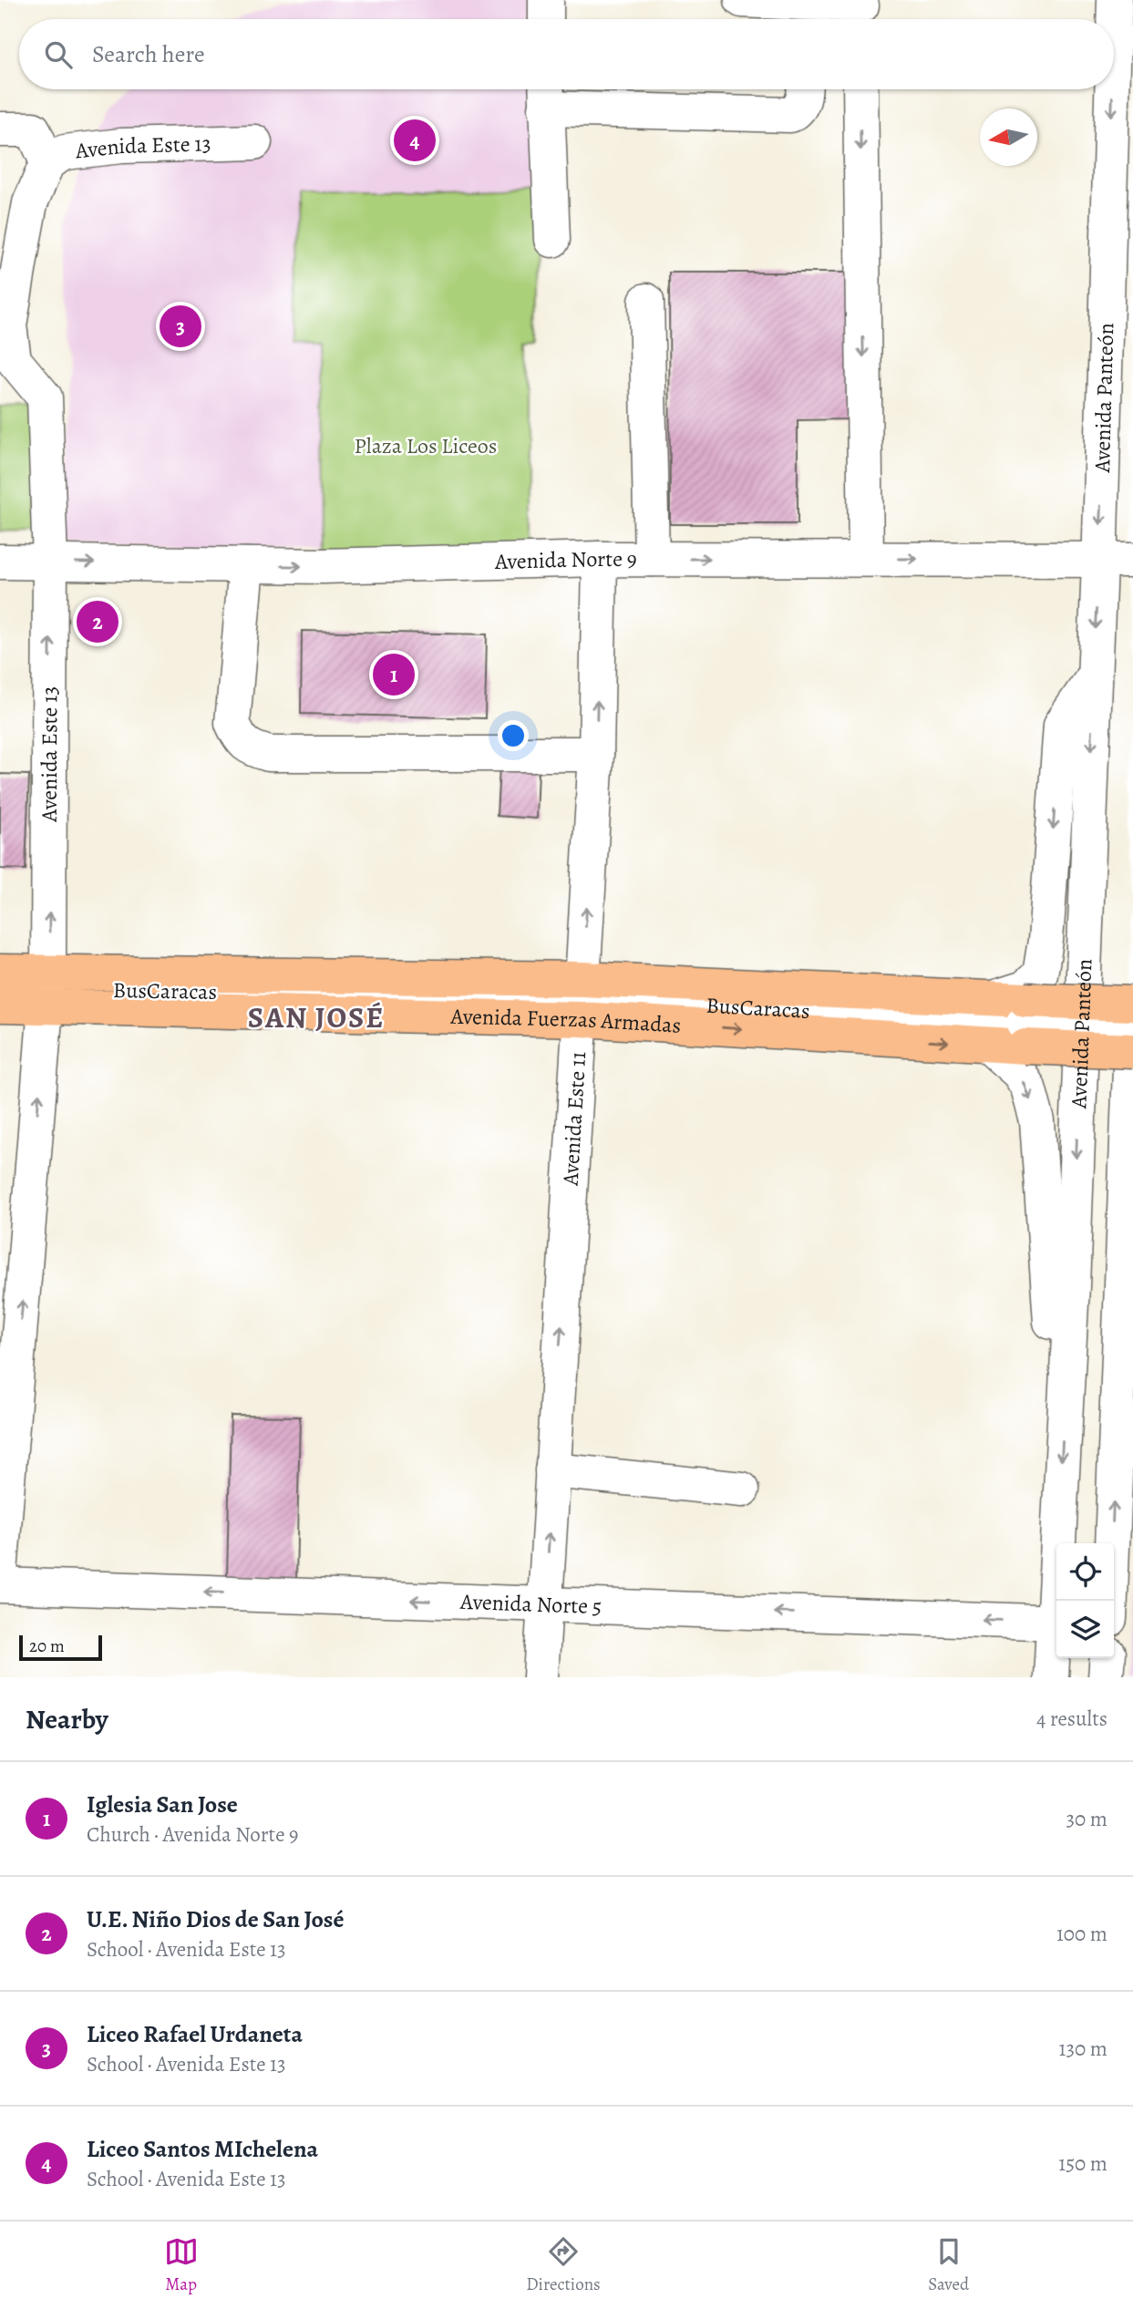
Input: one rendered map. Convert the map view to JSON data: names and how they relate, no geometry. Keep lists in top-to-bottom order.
{
  "streets": {
    "main road": ["Avenida Fuerzas Armadas"],
    "street": [
      "Avenida Este 13",
      "Avenida Panteón",
      "Avenida Norte 9",
      "BusCaracas",
      "Avenida Este 11",
      "Avenida Norte 5"
    ]
  },
  "crossings": [
    ["Avenida Este 13", "Avenida Norte 9"],
    ["Avenida Este 13", "Avenida Fuerzas Armadas"],
    ["Avenida Panteón", "Avenida Norte 9"],
    ["Avenida Panteón", "Avenida Fuerzas Armadas"],
    ["Avenida Norte 9", "Avenida Este 11"],
    ["BusCaracas", "Avenida Fuerzas Armadas"],
    ["BusCaracas", "Avenida Este 11"],
    ["Avenida Fuerzas Armadas", "Avenida Este 11"],
    ["Avenida Este 11", "Avenida Norte 5"]
  ],
  "one_way": [
    "Avenida Este 13",
    "Avenida Norte 9",
    "Avenida Este 11",
    "Avenida Norte 5"
  ],
  "districts": ["SAN JOSÉ"],
  "parks": ["Plaza Los Liceos"],
  "scale_bar": "20 m",
  "north": "left",
  "page": {
    "search": "Search here",
    "pins": [
      "4",
      "3",
      "2",
      "1"
    ],
    "scale": "20 m",
    "heading": ["Nearby", "4 results"],
    "list": [
      {
        "mark": "1",
        "name": "Iglesia San Jose",
        "note": "Church · Avenida Norte 9",
        "value": "30 m"
      },
      {
        "mark": "2",
        "name": "U.E. Niño Dios de San José",
        "note": "School · Avenida Este 13",
        "value": "100 m"
      },
      {
        "mark": "3",
        "name": "Liceo Rafael Urdaneta",
        "note": "School · Avenida Este 13",
        "value": "130 m"
      },
      {
        "mark": "4",
        "name": "Liceo Santos MIchelena",
        "note": "School · Avenida Este 13",
        "value": "150 m"
      }
    ],
    "nav": ["Map", "Directions", "Saved"]
  }
}
